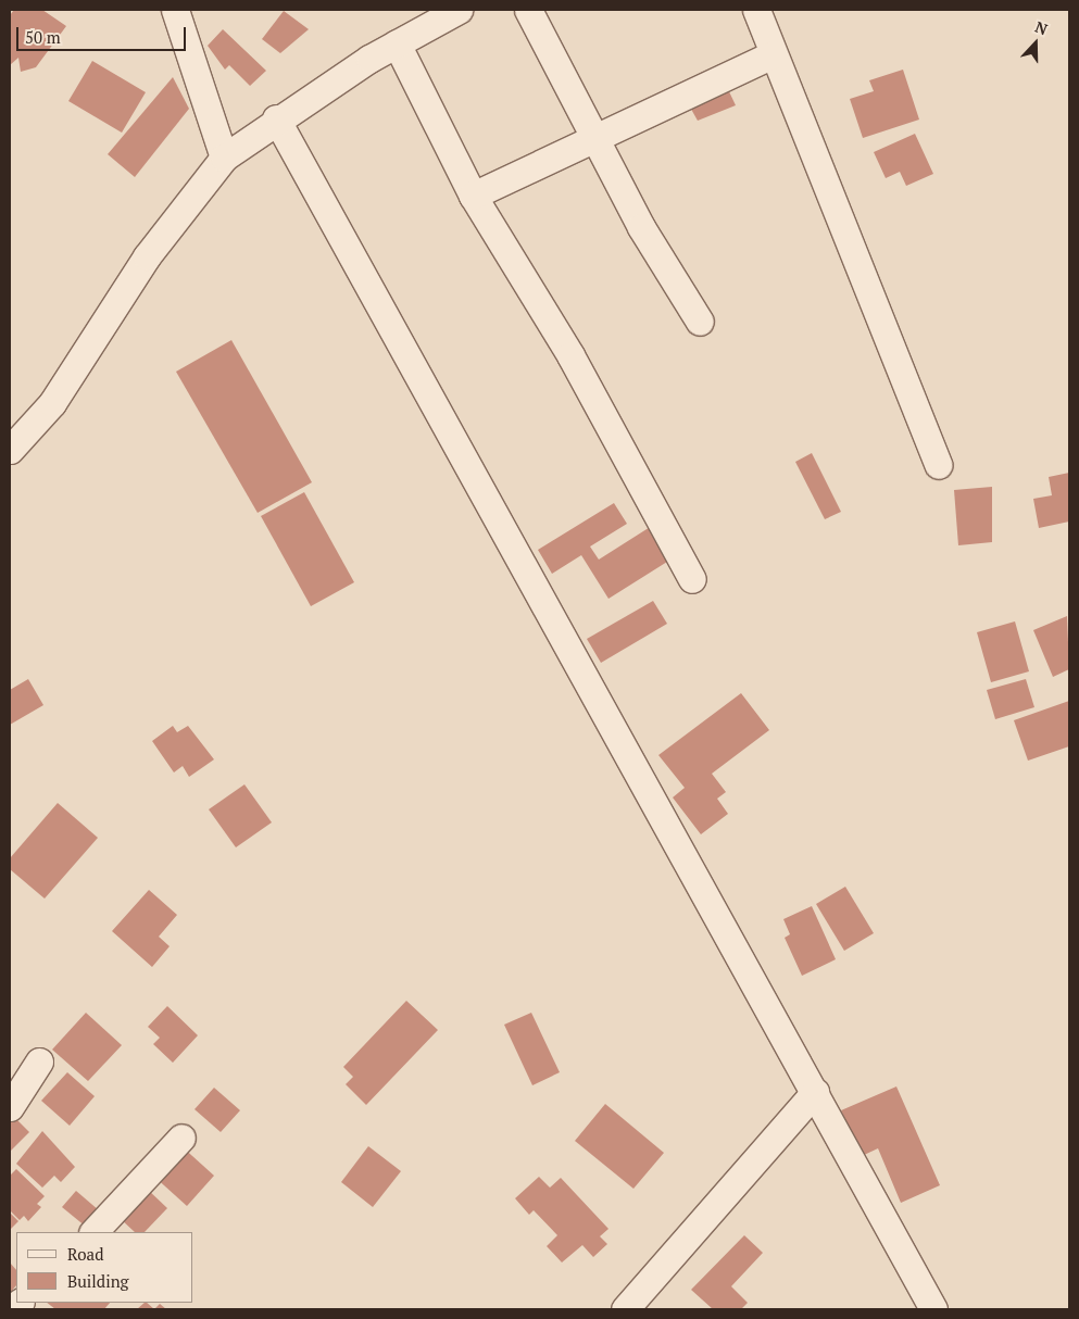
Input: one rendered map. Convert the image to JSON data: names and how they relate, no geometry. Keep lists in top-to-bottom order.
{
  "legend": ["Road", "Building"],
  "scale_bar": "50 m",
  "north": "top"
}
